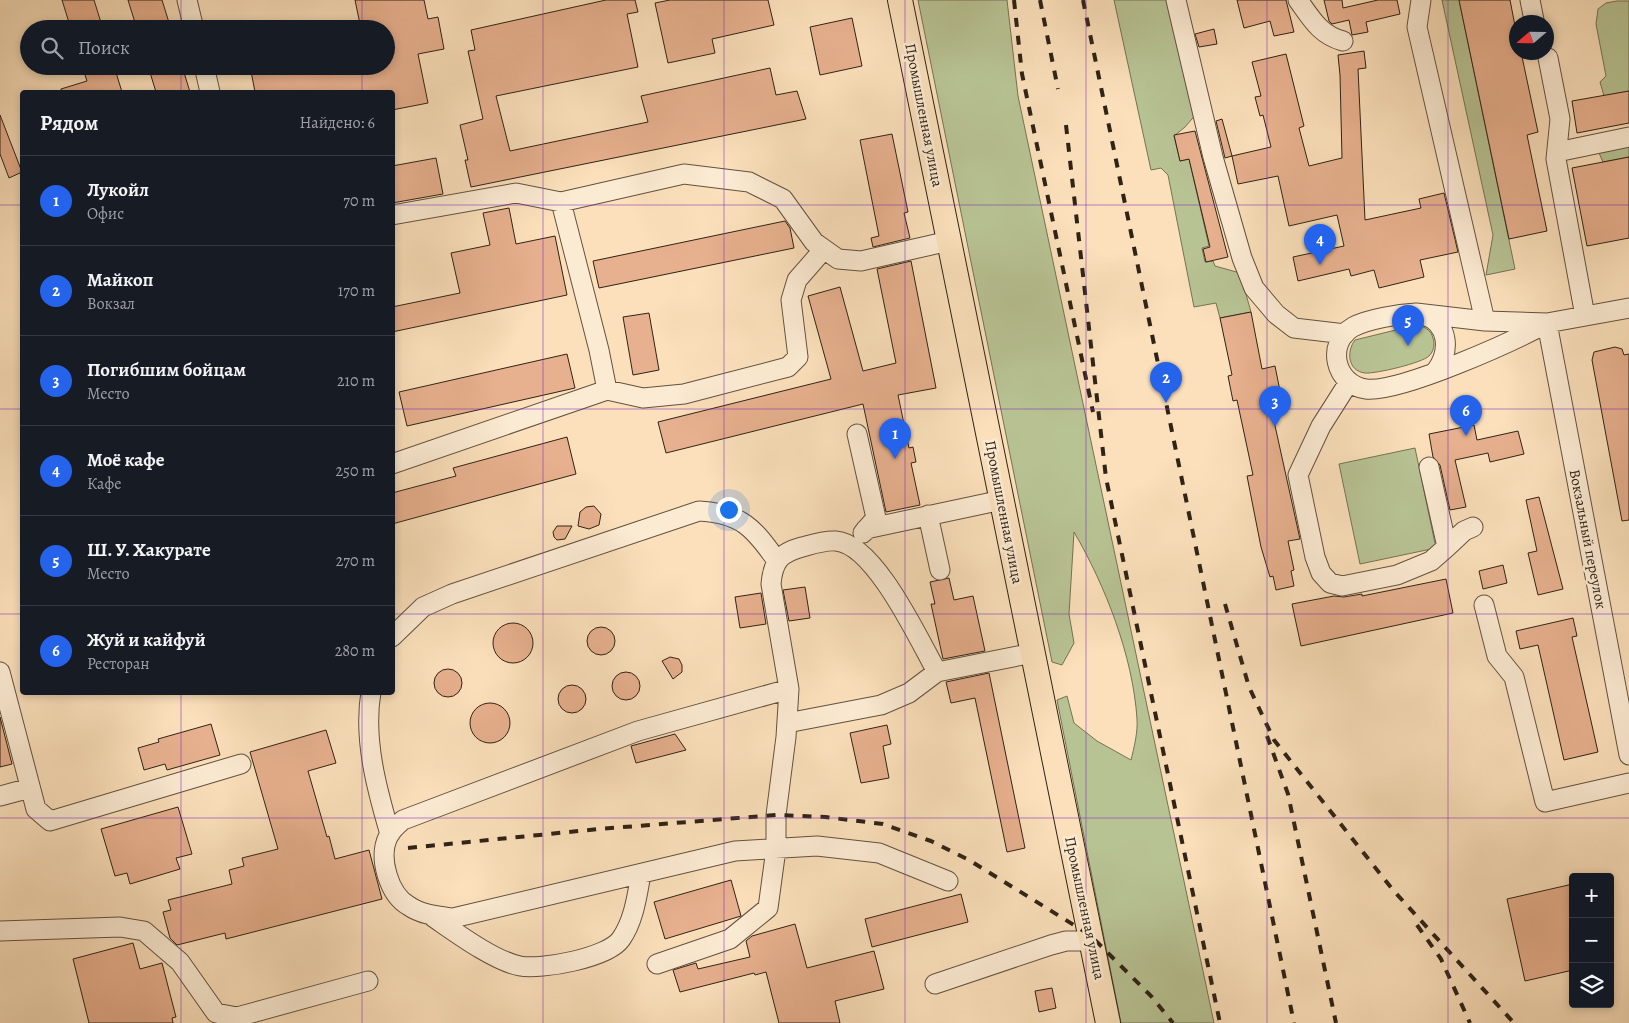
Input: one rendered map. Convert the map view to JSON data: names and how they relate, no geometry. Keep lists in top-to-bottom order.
{
  "streets": {
    "main road": ["Промышленная улица"],
    "street": ["Вокзальный переулок"]
  },
  "north": "left",
  "page": {
    "search": "Поиск",
    "heading": ["Рядом", "Найдено: 6"],
    "list": [
      {
        "mark": "1",
        "name": "Лукойл",
        "note": "Офис",
        "value": "70 m"
      },
      {
        "mark": "2",
        "name": "Майкоп",
        "note": "Вокзал",
        "value": "170 m"
      },
      {
        "mark": "3",
        "name": "Погибшим бойцам",
        "note": "Место",
        "value": "210 m"
      },
      {
        "mark": "4",
        "name": "Моё кафе",
        "note": "Кафе",
        "value": "250 m"
      },
      {
        "mark": "5",
        "name": "Ш. У. Хакурате",
        "note": "Место",
        "value": "270 m"
      },
      {
        "mark": "6",
        "name": "Жуй и кайфуй",
        "note": "Ресторан",
        "value": "280 m"
      }
    ],
    "pins": [
      "4",
      "5",
      "2",
      "3",
      "6",
      "1"
    ],
    "map_buttons": ["+", "−"]
  }
}
